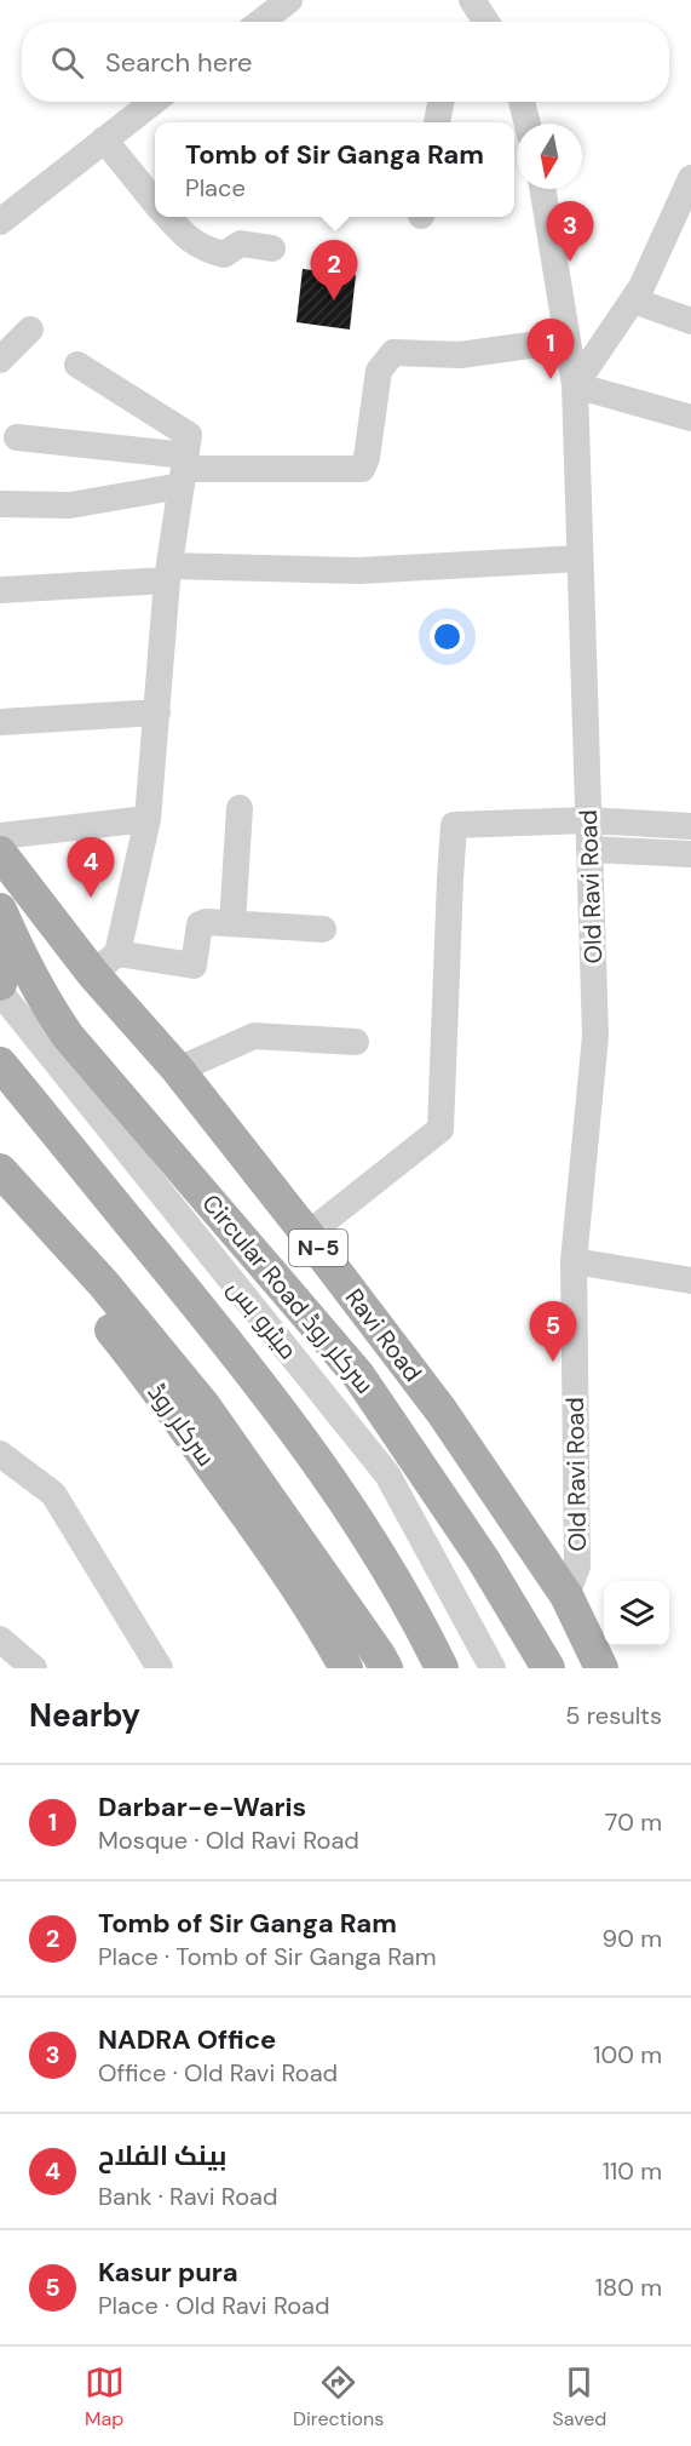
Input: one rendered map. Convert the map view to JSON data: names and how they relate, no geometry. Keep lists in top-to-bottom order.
{
  "streets": {
    "main road": [
      "N-5",
      "Circular Road سرکلر روڈ",
      "Ravi Road",
      "سرکلر روڈ"
    ],
    "street": ["Old Ravi Road", "میٹرو بس"]
  },
  "crossings": [
    ["Old Ravi Road", "Ravi Road"]
  ],
  "north": "bottom",
  "page": {
    "search": "Search here",
    "popup": ["Tomb of Sir Ganga Ram", "Place"],
    "pins": [
      "3",
      "2",
      "1",
      "4",
      "5"
    ],
    "heading": ["Nearby", "5 results"],
    "list": [
      {
        "mark": "1",
        "name": "Darbar-e-Waris",
        "note": "Mosque · Old Ravi Road",
        "value": "70 m"
      },
      {
        "mark": "2",
        "name": "Tomb of Sir Ganga Ram",
        "note": "Place · Tomb of Sir Ganga Ram",
        "value": "90 m"
      },
      {
        "mark": "3",
        "name": "NADRA Office",
        "note": "Office · Old Ravi Road",
        "value": "100 m"
      },
      {
        "mark": "4",
        "name": "بینک الفلاح",
        "note": "Bank · Ravi Road",
        "value": "110 m"
      },
      {
        "mark": "5",
        "name": "Kasur pura",
        "note": "Place · Old Ravi Road",
        "value": "180 m"
      }
    ],
    "nav": ["Map", "Directions", "Saved"]
  }
}
